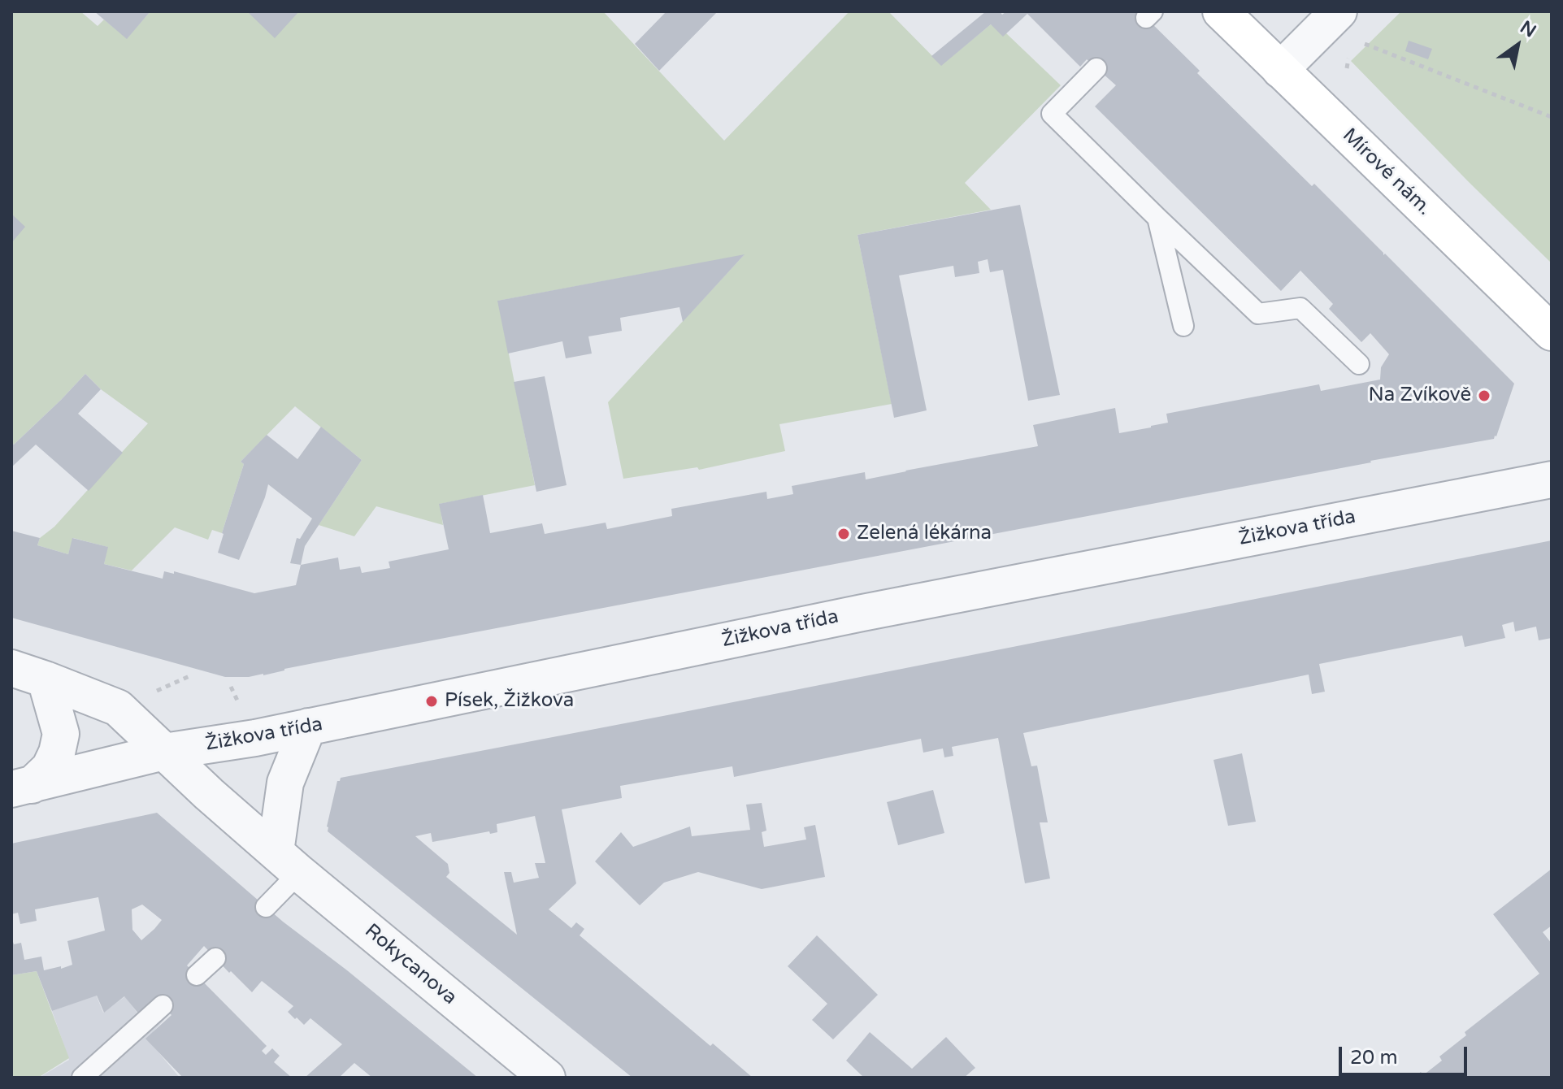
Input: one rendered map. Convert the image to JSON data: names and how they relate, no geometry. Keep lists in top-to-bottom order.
{
  "streets": {
    "main road": ["Mírové nám."],
    "street": ["Žižkova třída", "Rokycanova"]
  },
  "crossings": [
    ["Žižkova třída", "Rokycanova"]
  ],
  "places": ["Na Zvíkově", "Zelená lékárna", "Písek, Žižkova"],
  "scale_bar": "20 m",
  "north": "top right"
}
